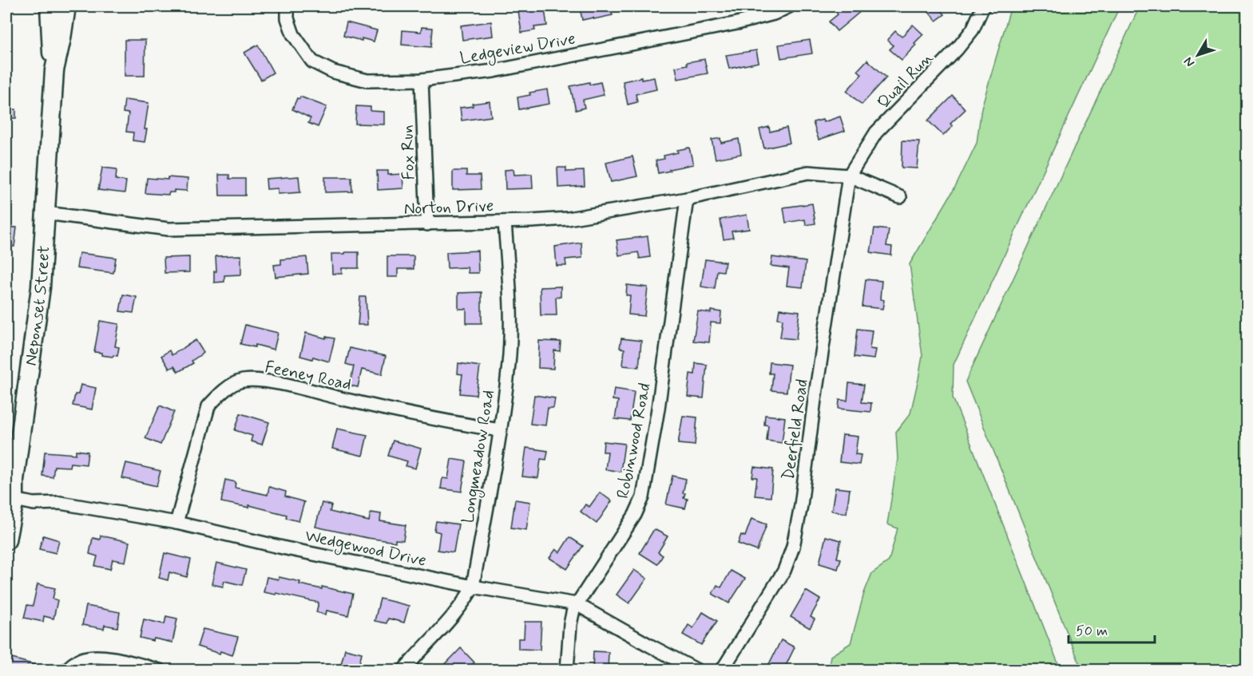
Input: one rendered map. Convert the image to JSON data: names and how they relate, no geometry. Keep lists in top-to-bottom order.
{
  "streets": {
    "main road": ["Neponset Street"],
    "street": [
      "Ledgeview Drive",
      "Quail Run",
      "Fox Run",
      "Norton Drive",
      "Feeney Road",
      "Deerfield Road",
      "Robinwood Road",
      "Longmeadow Road",
      "Wedgewood Drive"
    ]
  },
  "crossings": [
    ["Ledgeview Drive", "Fox Run"],
    ["Quail Run", "Norton Drive"],
    ["Quail Run", "Deerfield Road"],
    ["Fox Run", "Norton Drive"],
    ["Norton Drive", "Neponset Street"],
    ["Norton Drive", "Deerfield Road"],
    ["Norton Drive", "Robinwood Road"],
    ["Norton Drive", "Longmeadow Road"],
    ["Neponset Street", "Wedgewood Drive"],
    ["Feeney Road", "Longmeadow Road"],
    ["Feeney Road", "Wedgewood Drive"],
    ["Robinwood Road", "Wedgewood Drive"],
    ["Longmeadow Road", "Wedgewood Drive"]
  ],
  "scale_bar": "50 m",
  "north": "bottom left"
}
